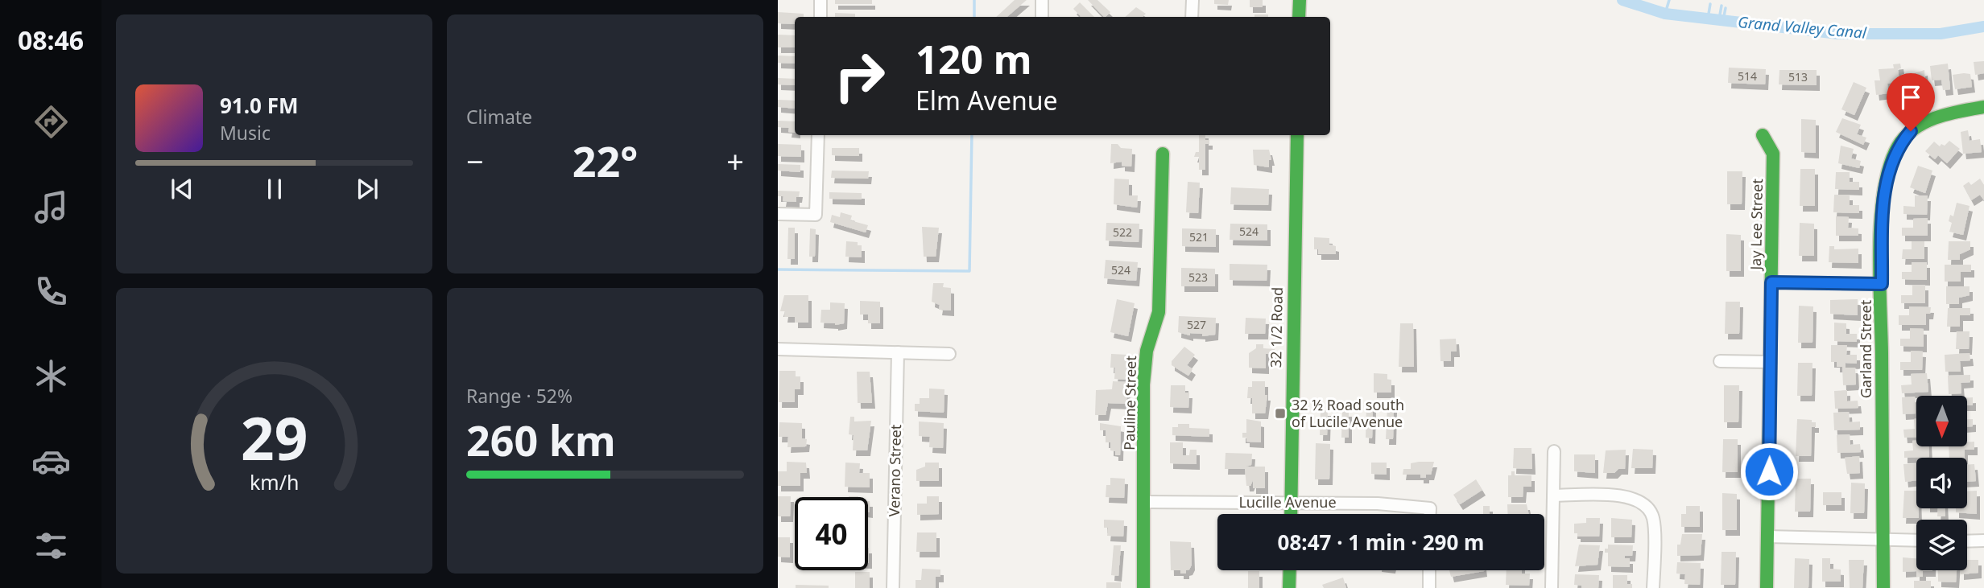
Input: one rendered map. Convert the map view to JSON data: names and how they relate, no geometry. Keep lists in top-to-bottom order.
{
  "streets": {
    "street": [
      "Jay Lee Street",
      "32 1/2 Road",
      "Garland Street",
      "Pauline Street",
      "Verano Street",
      "Lucille Avenue"
    ]
  },
  "crossings": [
    ["32 1/2 Road", "Lucille Avenue"],
    ["Pauline Street", "Lucille Avenue"]
  ],
  "water": ["Grand Valley Canal"],
  "places": {
    "transit": ["32 ½ Road south of Lucile Avenue"]
  },
  "house_numbers": [
    "514",
    "513",
    "524",
    "522",
    "521",
    "524",
    "523",
    "527"
  ],
  "north": "bottom",
  "page": {
    "tabs": "08:46",
    "tile": [
      "Climate",
      ["Range · 52%", "260 km"]
    ],
    "turn": ["120 m", "Elm Avenue"],
    "song": ["91.0 FM", "Music"],
    "heat": ["−", "22°", "+"],
    "limit": "40",
    "trip": "08:47 · 1 min · 290 m",
    "gauge": ["29", "km/h"]
  }
}
